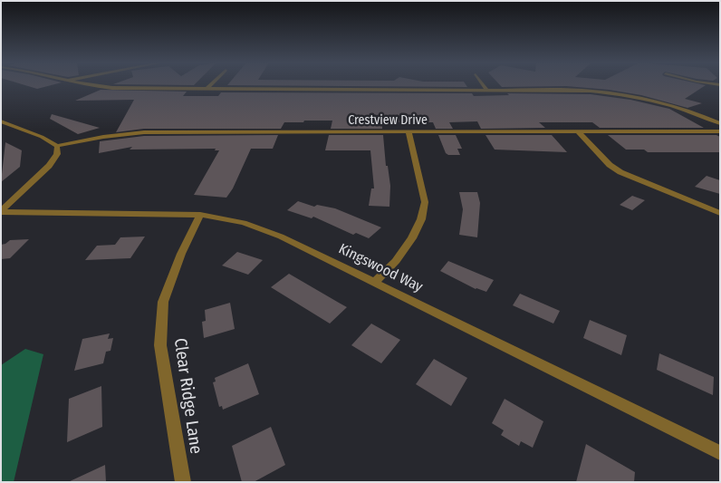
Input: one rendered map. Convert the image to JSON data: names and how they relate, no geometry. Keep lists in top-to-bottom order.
{
  "streets": {
    "street": ["Crestview Drive", "Kingswood Way", "Clear Ridge Lane"]
  },
  "crossings": [
    ["Kingswood Way", "Clear Ridge Lane"]
  ]
}
